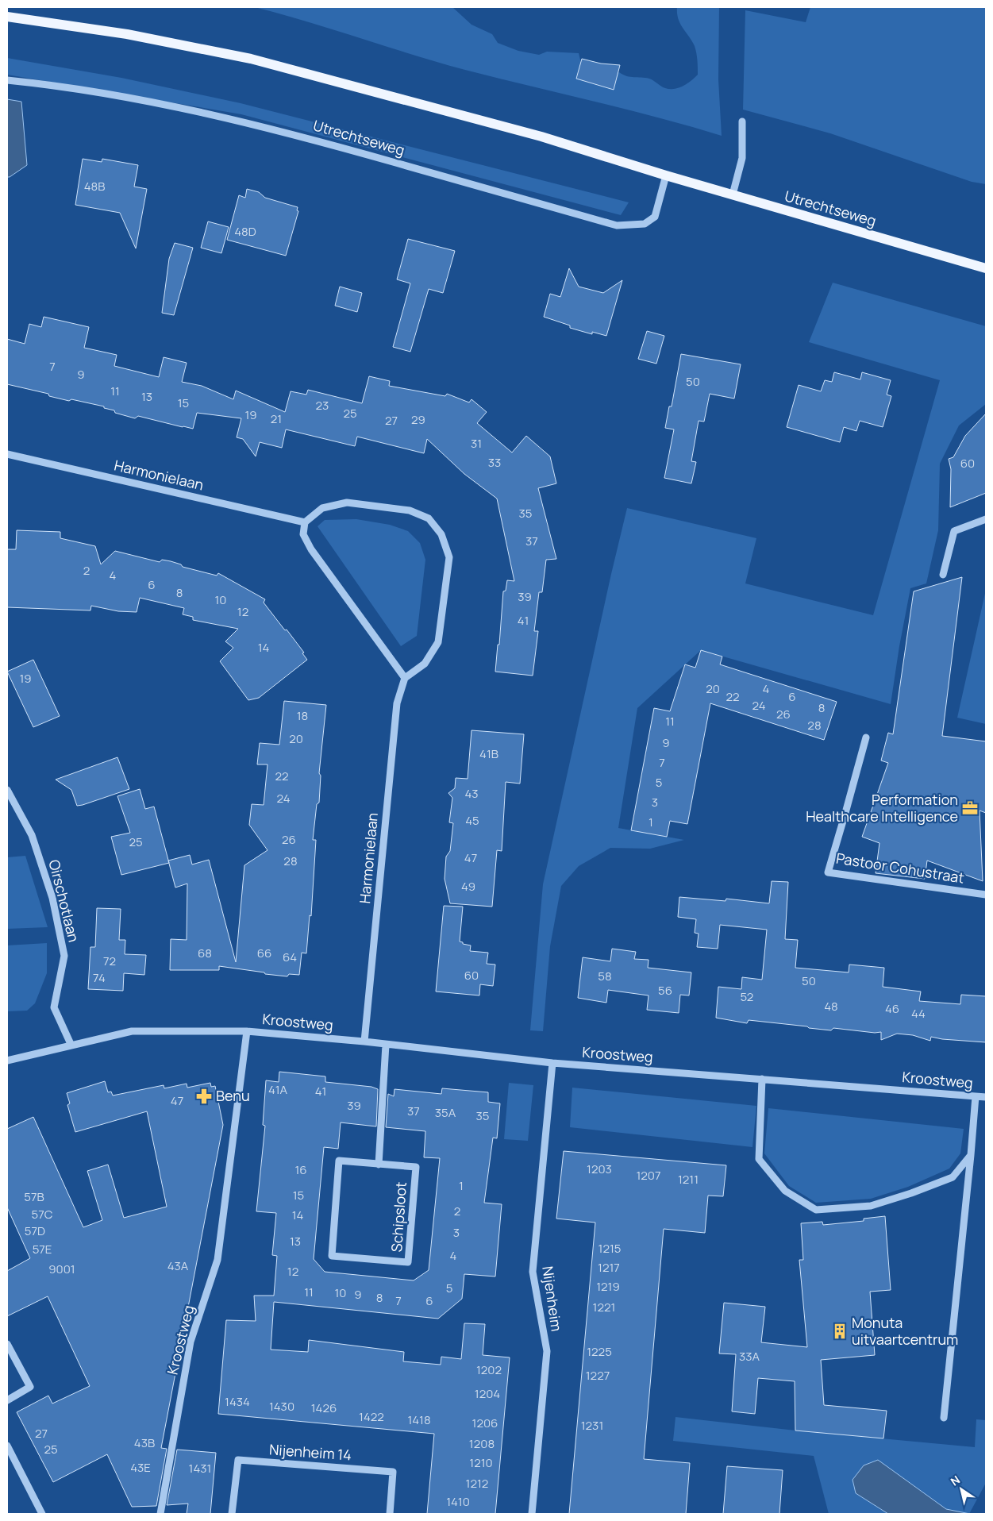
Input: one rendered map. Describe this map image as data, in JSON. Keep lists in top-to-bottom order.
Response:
{
  "streets": {
    "main road": ["Utrechtseweg"],
    "street": [
      "Harmonielaan",
      "Pastoor Cohustraat",
      "Oirschotlaan",
      "Kroostweg",
      "Schipsloot",
      "Nijenheim",
      "Nijenheim 14"
    ]
  },
  "crossings": [
    ["Harmonielaan", "Kroostweg"],
    ["Oirschotlaan", "Kroostweg"],
    ["Kroostweg", "Nijenheim"]
  ],
  "places": {
    "office": ["Performation Healthcare Intelligence"],
    "pharmacy": ["Benu"],
    "building": ["Monuta uitvaartcentrum"]
  },
  "house_numbers": [
    "48B",
    "48D",
    "7",
    "9",
    "50",
    "11",
    "13",
    "15",
    "23",
    "25",
    "19",
    "21",
    "29",
    "27",
    "31",
    "33",
    "60",
    "35",
    "37",
    "2",
    "4",
    "6",
    "8",
    "39",
    "10",
    "12",
    "41",
    "14",
    "19",
    "20",
    "4",
    "22",
    "6",
    "24",
    "8",
    "26",
    "18",
    "11",
    "28",
    "20",
    "9",
    "41B",
    "7",
    "22",
    "5",
    "43",
    "24",
    "3",
    "45",
    "1",
    "26",
    "25",
    "47",
    "28",
    "49",
    "68",
    "66",
    "64",
    "72",
    "60",
    "58",
    "74",
    "50",
    "56",
    "52",
    "48",
    "46",
    "44",
    "41A",
    "41",
    "47",
    "39",
    "37",
    "35A",
    "35",
    "1203",
    "16",
    "1207",
    "1211",
    "1",
    "15",
    "57B",
    "2",
    "57C",
    "14",
    "57D",
    "3",
    "13",
    "1215",
    "57E",
    "4",
    "43A",
    "1217",
    "9001",
    "12",
    "1219",
    "5",
    "11",
    "10",
    "9",
    "8",
    "7",
    "6",
    "1221",
    "1225",
    "33A",
    "1202",
    "1227",
    "1204",
    "1434",
    "1430",
    "1426",
    "1422",
    "1418",
    "1206",
    "1231",
    "27",
    "43B",
    "1208",
    "25",
    "1210",
    "43E",
    "1431",
    "1212",
    "1410"
  ],
  "north": "top left"
}
